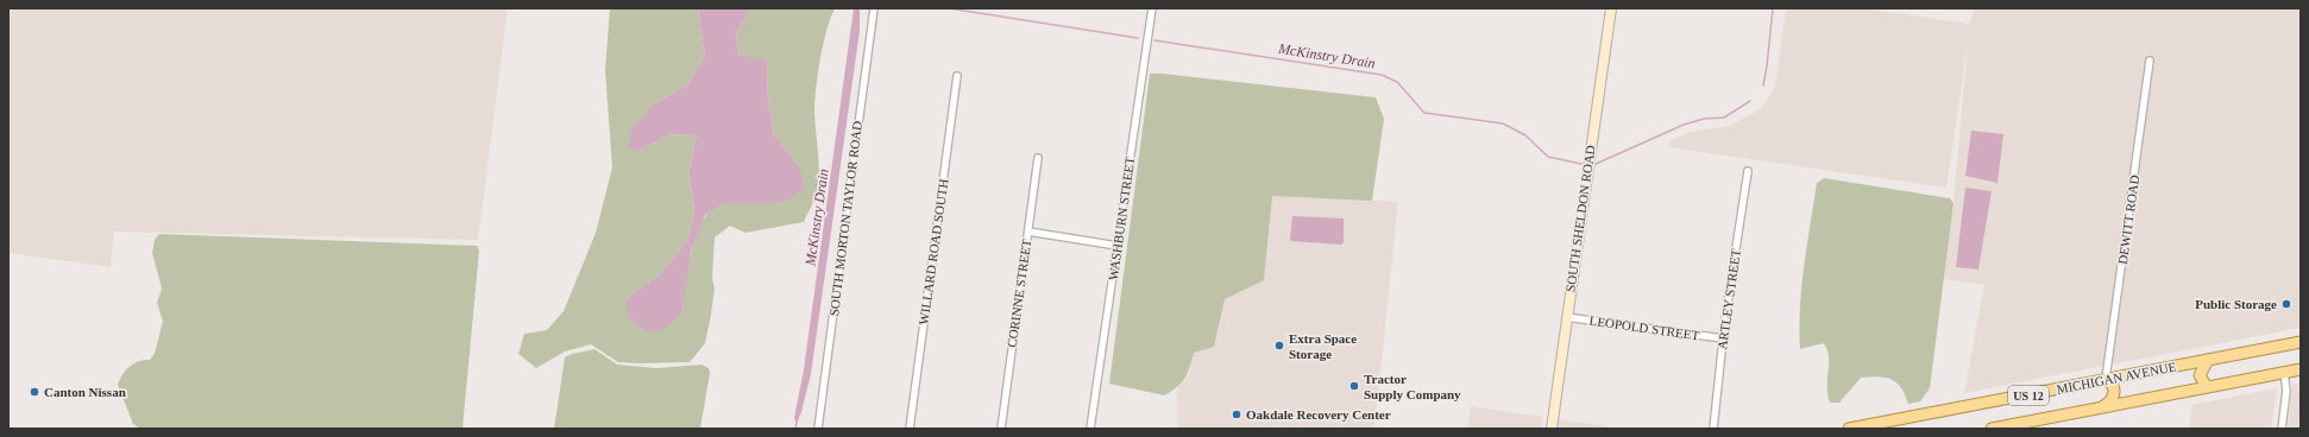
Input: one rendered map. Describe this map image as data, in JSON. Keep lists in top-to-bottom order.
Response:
{
  "streets": {
    "main road": ["MICHIGAN AVENUE", "US 12"],
    "street": [
      "SOUTH MORTON TAYLOR ROAD",
      "WASHBURN STREET",
      "SOUTH SHELDON ROAD",
      "DEWITT ROAD",
      "WILLARD ROAD SOUTH",
      "CORINNE STREET",
      "ARTLEY STREET",
      "LEOPOLD STREET"
    ]
  },
  "crossings": [
    ["SOUTH SHELDON ROAD", "LEOPOLD STREET"],
    ["DEWITT ROAD", "MICHIGAN AVENUE"],
    ["ARTLEY STREET", "LEOPOLD STREET"]
  ],
  "water": ["McKinstry Drain"],
  "places": [
    "Public Storage",
    "Extra Space Storage",
    "Tractor Supply Company",
    "Canton Nissan",
    "Oakdale Recovery Center"
  ]
}
